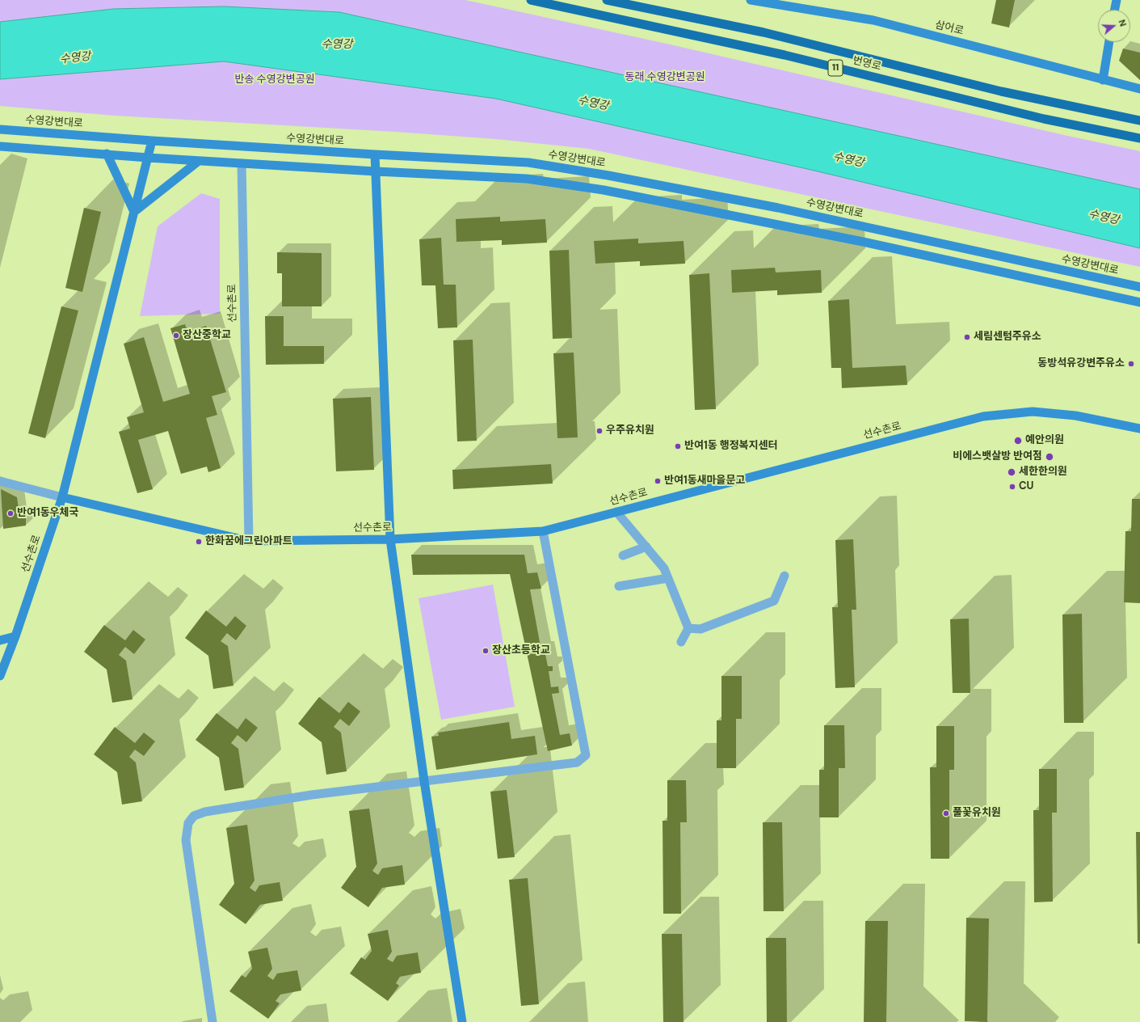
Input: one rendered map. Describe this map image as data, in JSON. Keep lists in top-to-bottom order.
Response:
{
  "streets": {
    "highway": ["번영로", "11"],
    "main road": ["삼어로", "수영강변대로", "선수촌로"]
  },
  "water": ["수영강"],
  "parks": ["동래 수영강변공원", "반송 수영강변공원"],
  "places": [
    "장산중학교",
    "세림센텀주유소",
    "동방석유강변주유소",
    "우주유치원",
    "예안의원",
    "반여1동 행정복지센터",
    "비에스뱃살방 반여점",
    "세한한의원",
    "반여1동새마을문고",
    "CU",
    "반여1동우체국",
    "한화꿈에그린아파트",
    "장산초등학교",
    "풀꽃유치원"
  ],
  "north": "right"
}
